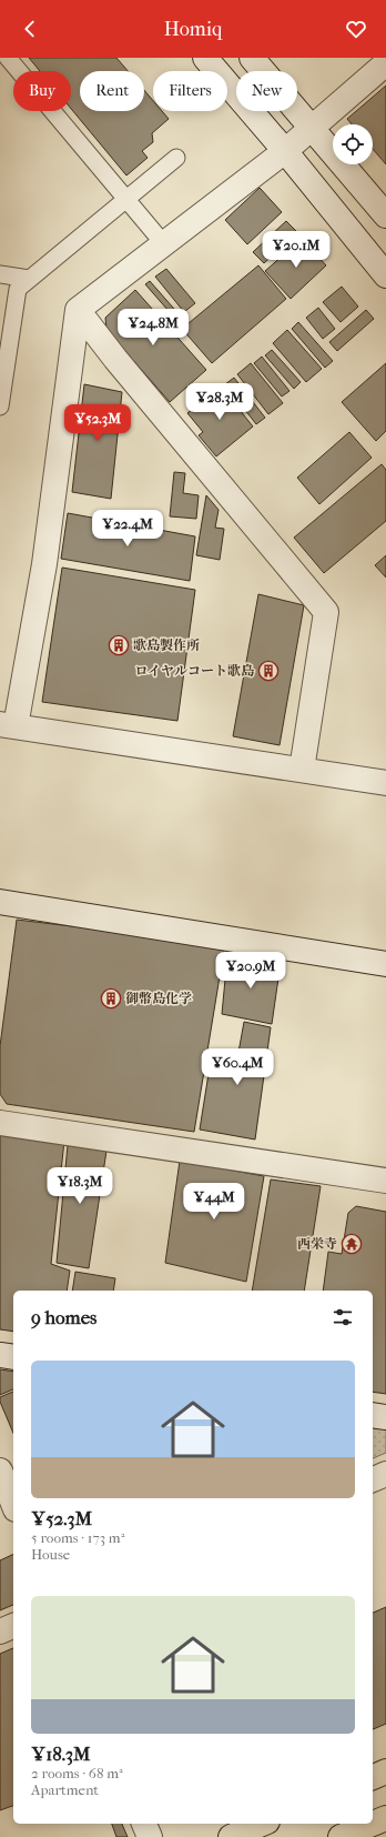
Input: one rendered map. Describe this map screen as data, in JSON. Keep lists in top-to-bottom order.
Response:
{
  "places": {
    "building": ["歌島製作所", "ロイヤルコート歌島", "御幣島化学"],
    "temple": ["西栄寺"]
  },
  "page": {
    "header": "Homiq",
    "chip": [
      "Buy",
      "Rent",
      "Filters",
      "New"
    ],
    "price": [
      "¥20.1M",
      "¥24.8M",
      "¥28.3M",
      "¥52.3M",
      "¥22.4M",
      "¥20.9M",
      "¥60.4M",
      "¥18.3M",
      "¥44M"
    ],
    "heading": "9 homes",
    "list": [
      {
        "name": "¥52.3M",
        "note": "5 rooms · 173 m² · House"
      },
      {
        "name": "¥18.3M",
        "note": "2 rooms · 68 m² · Apartment"
      }
    ]
  }
}
